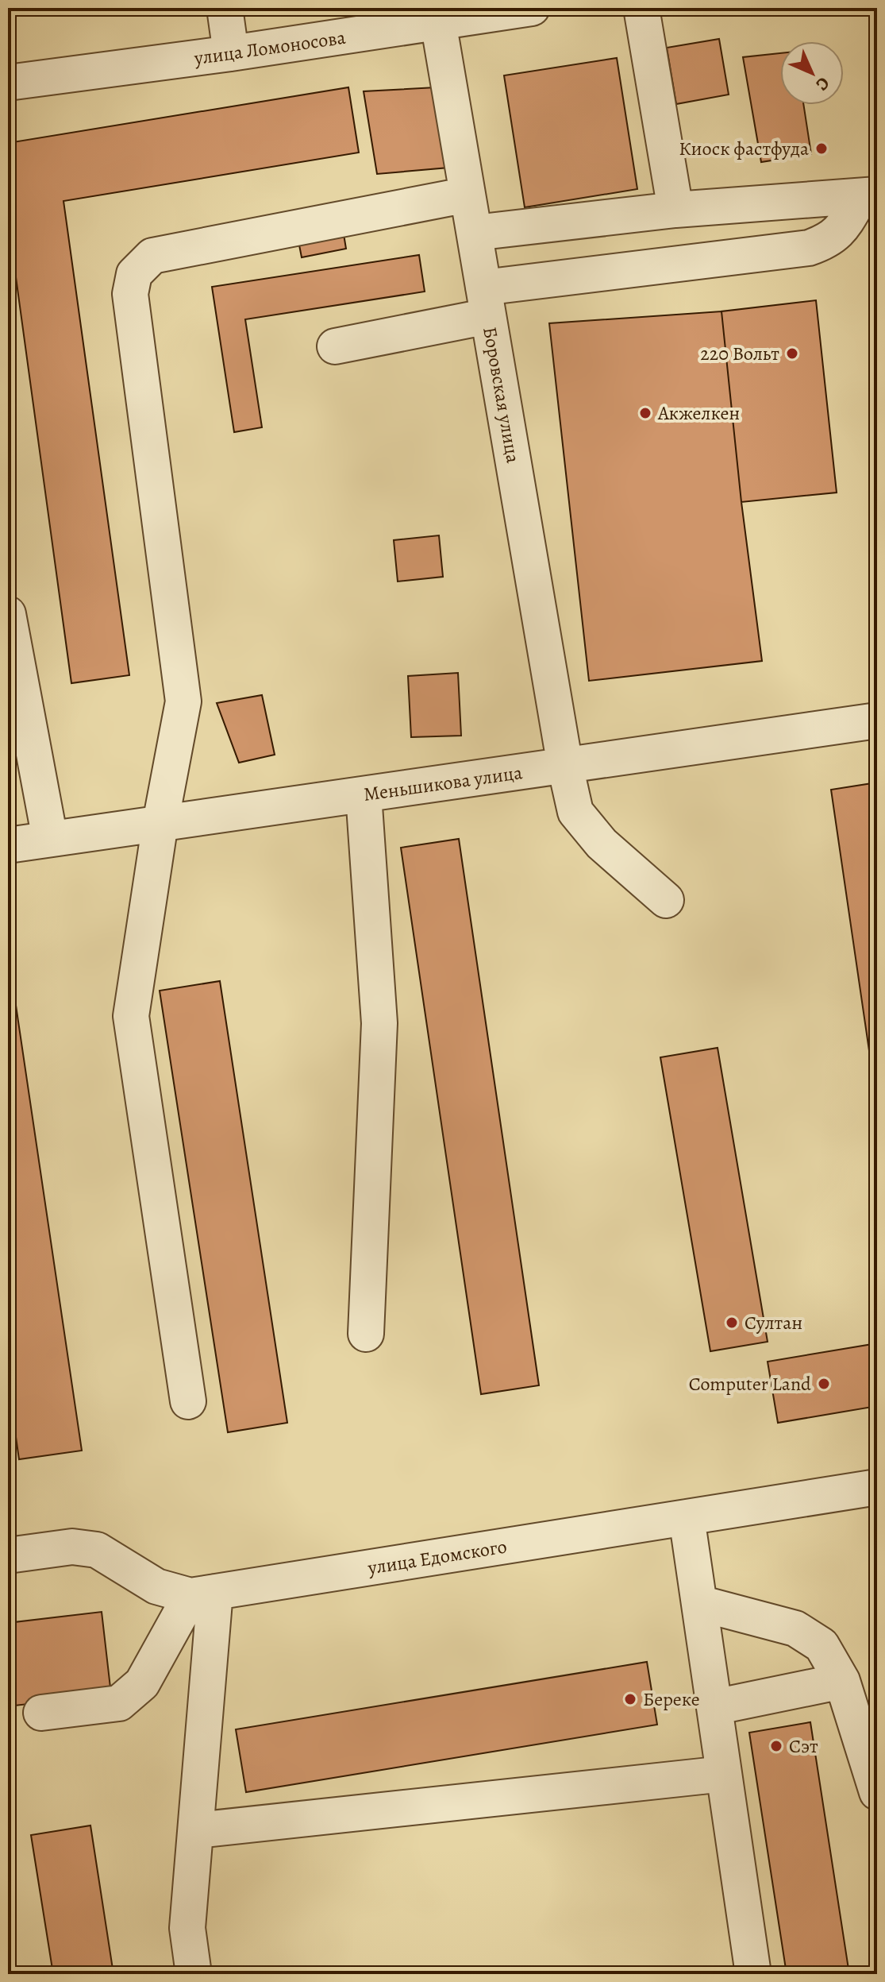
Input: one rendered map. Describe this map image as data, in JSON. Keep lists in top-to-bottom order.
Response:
{
  "streets": {
    "street": [
      "улица Ломоносова",
      "Боровская улица",
      "Меньшикова улица",
      "улица Едомского"
    ]
  },
  "crossings": [
    ["улица Ломоносова", "Боровская улица"],
    ["Боровская улица", "Меньшикова улица"]
  ],
  "places": [
    "Киоск фастфуда",
    "220 Вольт",
    "Акжелкен",
    "Султан",
    "Computer Land",
    "Береке",
    "Сэт"
  ],
  "north": "bottom right"
}
